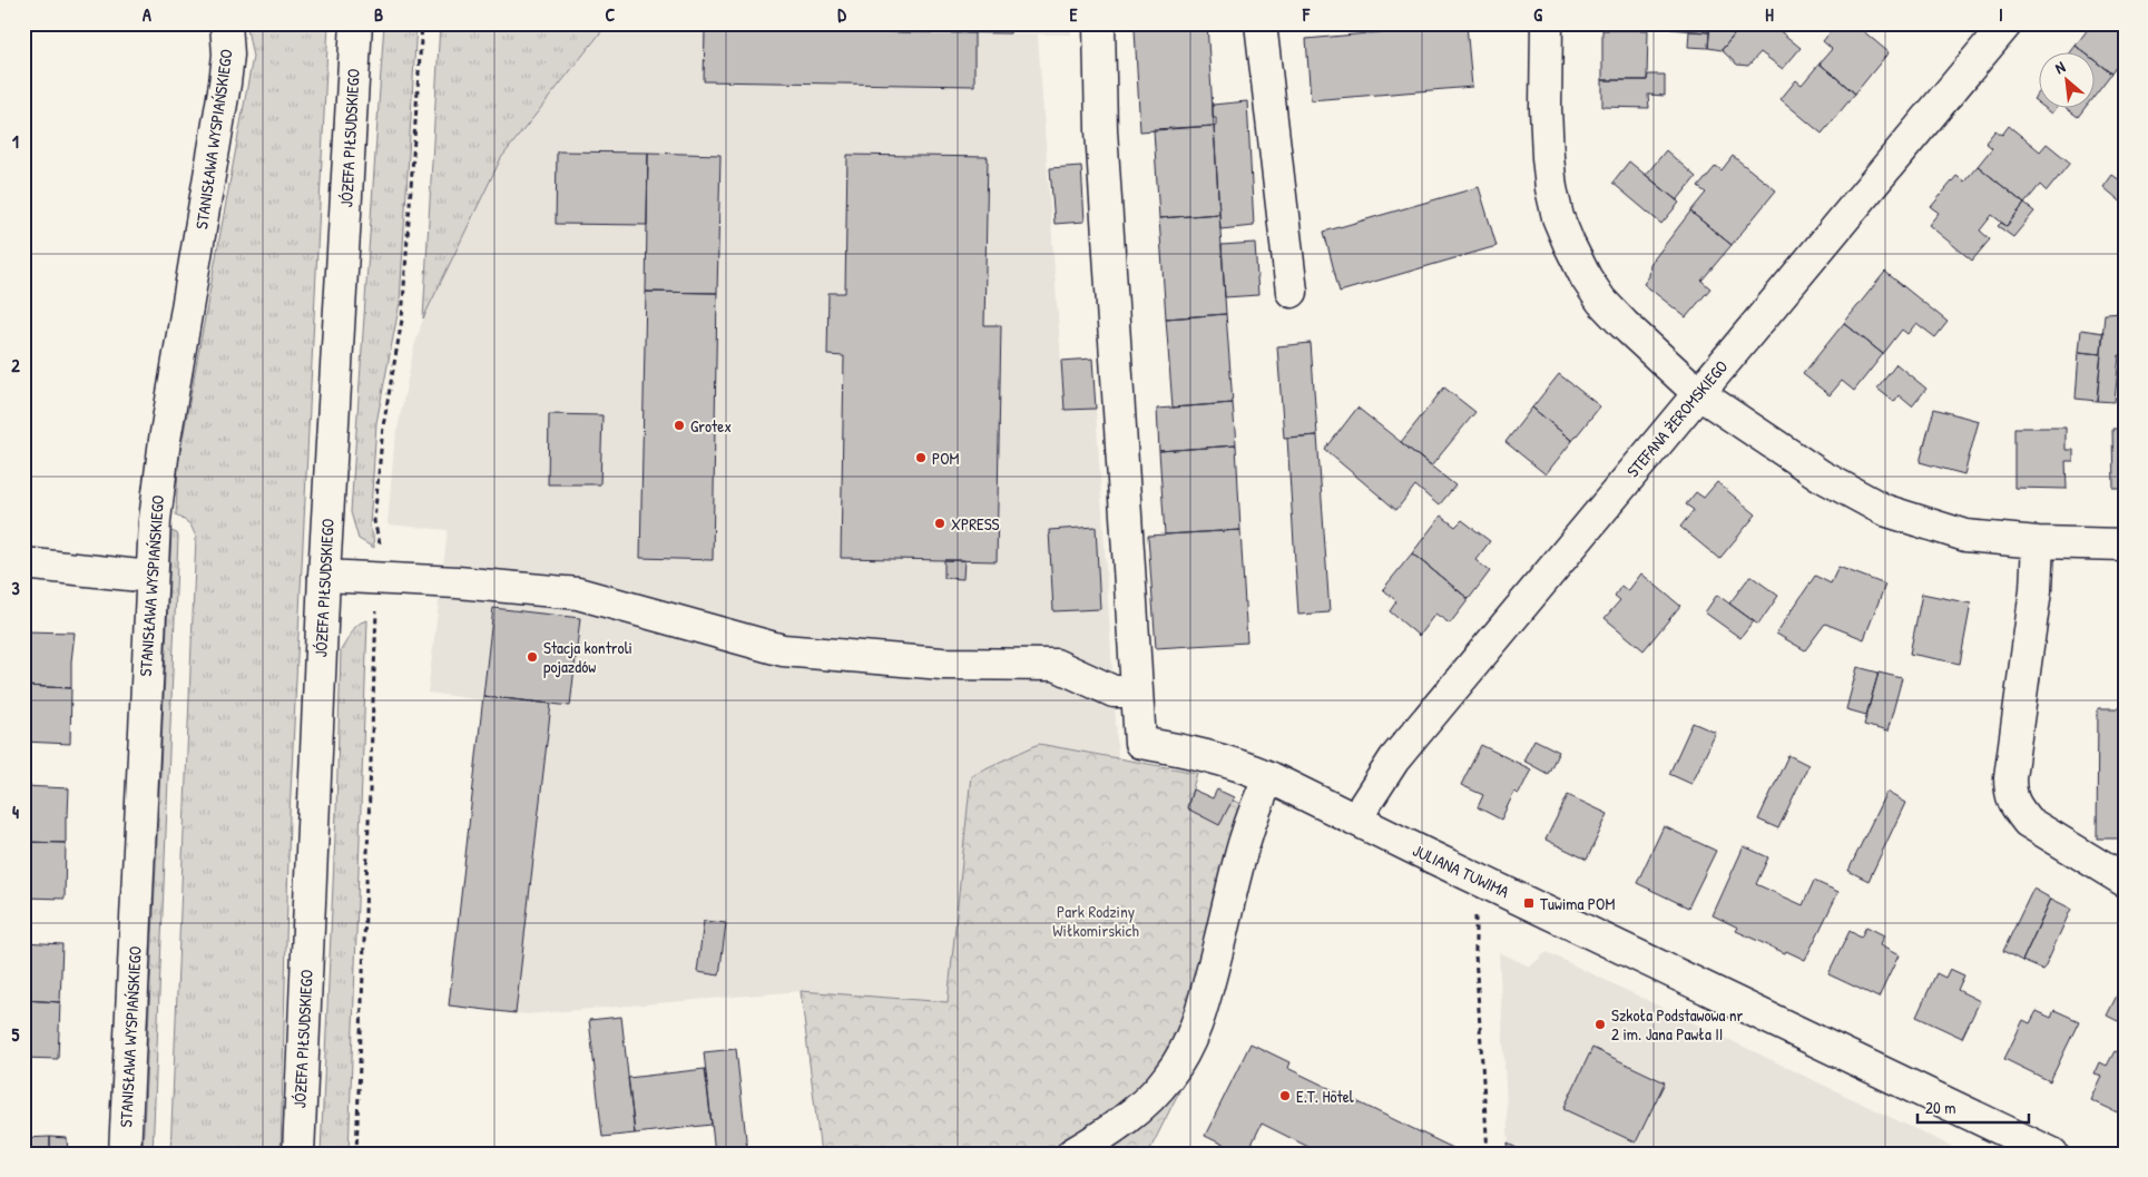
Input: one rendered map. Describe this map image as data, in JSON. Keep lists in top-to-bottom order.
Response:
{
  "streets": {
    "street": [
      "JÓZEFA PIŁSUDSKIEGO",
      "STANISŁAWA WYSPIAŃSKIEGO",
      "STEFANA ŻEROMSKIEGO",
      "JULIANA TUWIMA"
    ]
  },
  "crossings": [
    ["STEFANA ŻEROMSKIEGO", "JULIANA TUWIMA"]
  ],
  "parks": ["Park Rodziny Wiłkomirskich"],
  "places": {
    "other": [
      "Grotex",
      "POM",
      "XPRESS",
      "Stacja kontroli pojazdów",
      "Szkoła Podstawowa nr 2 im. Jana Pawła II",
      "E.T. Hotel"
    ],
    "transit": ["Tuwima POM"]
  },
  "scale_bar": "20 m",
  "north": "top left",
  "grid": {
    "columns": [
      "A",
      "B",
      "C",
      "D",
      "E",
      "F",
      "G",
      "H",
      "I"
    ],
    "rows": [
      "1",
      "2",
      "3",
      "4",
      "5"
    ]
  }
}
